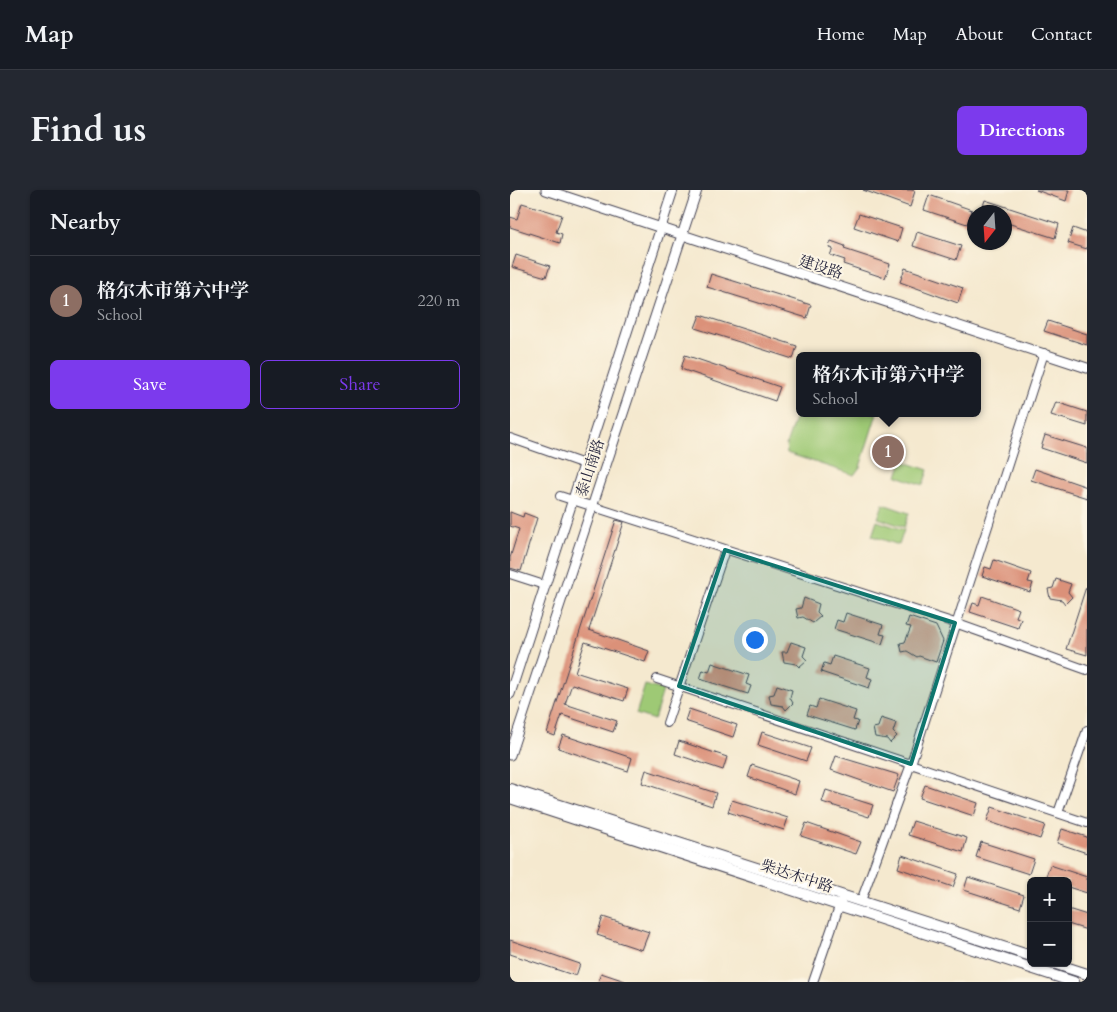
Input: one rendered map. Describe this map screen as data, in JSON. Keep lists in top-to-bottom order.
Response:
{
  "streets": {
    "main road": ["柴达木中路"],
    "street": ["建设路", "泰山南路"]
  },
  "crossings": [
    ["建设路", "泰山南路"]
  ],
  "north": "bottom",
  "page": {
    "header": "Map",
    "nav": [
      "Home",
      "Map",
      "About",
      "Contact"
    ],
    "title": "Find us",
    "buttons": [
      "Directions",
      ["Save", "Share"]
    ],
    "heading": "Nearby",
    "list": [
      {
        "mark": "1",
        "name": "格尔木市第六中学",
        "note": "School",
        "value": "220 m"
      }
    ],
    "popup": ["格尔木市第六中学", "School"],
    "pins": "1",
    "map_buttons": ["+", "−"]
  }
}
